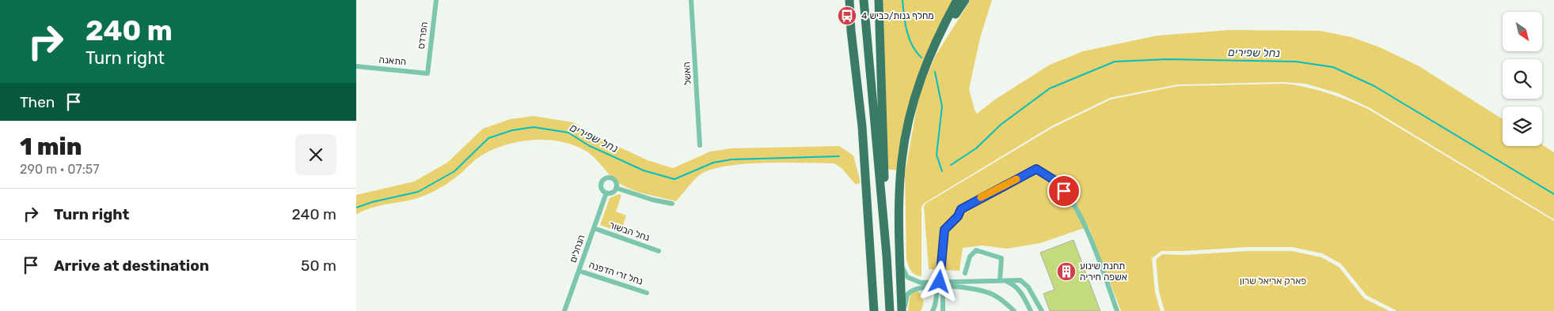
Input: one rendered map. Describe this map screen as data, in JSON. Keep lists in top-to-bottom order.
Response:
{
  "streets": {
    "street": [
      "הפרדס",
      "התאנה",
      "האשל",
      "נחל הבשור",
      "הנחלים",
      "נחל זרי הדפנה"
    ]
  },
  "crossings": [
    ["הפרדס", "התאנה"],
    ["נחל הבשור", "הנחלים"],
    ["הנחלים", "נחל זרי הדפנה"]
  ],
  "water": ["נחל שפירים"],
  "parks": ["פארק אריאל שרון"],
  "places": {
    "bus stop": ["מחלף גנות/כביש 4"],
    "building": ["תחנת שינוע אשפה חיריה"]
  },
  "north": "bottom right",
  "page": {
    "turn": ["240 m", "Turn right"],
    "then": "Then",
    "heading": ["1 min", "290 m · 07:57"],
    "list": [
      {
        "name": "Turn right",
        "value": "240 m"
      },
      {
        "name": "Arrive at destination",
        "value": "50 m"
      }
    ]
  }
}
